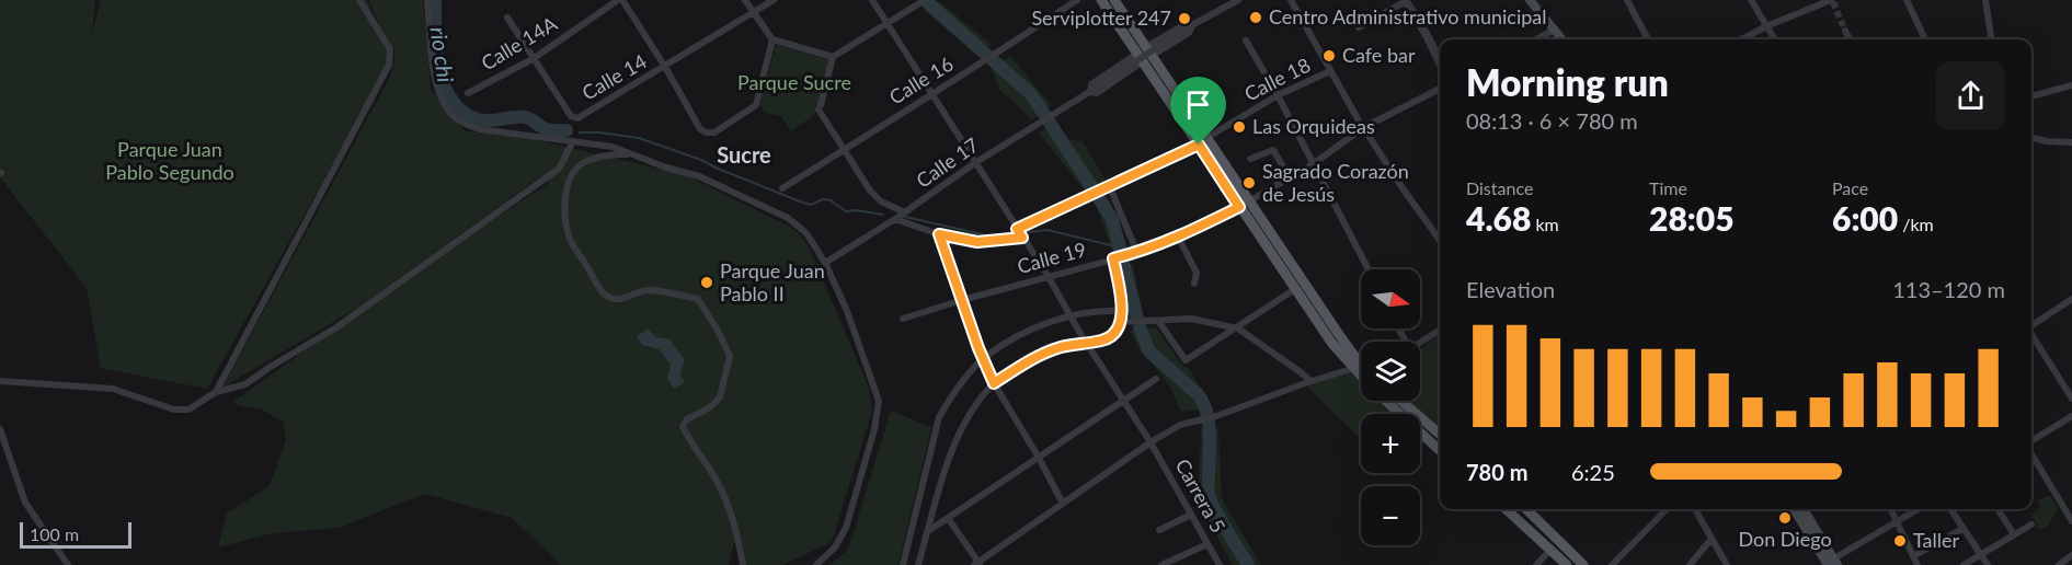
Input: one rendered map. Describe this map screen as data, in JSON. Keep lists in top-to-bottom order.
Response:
{
  "streets": {
    "street": [
      "Calle 14A",
      "Calle 14",
      "Calle 18",
      "Calle 16",
      "Calle 17",
      "Calle 19",
      "Carrera 5"
    ]
  },
  "crossings": [
    ["Calle 14A", "Calle 14"],
    ["Calle 18", "Carrera 5"],
    ["Calle 16", "Carrera 5"],
    ["Calle 17", "Carrera 5"],
    ["Calle 19", "Carrera 5"]
  ],
  "districts": ["Sucre"],
  "water": ["rio chi"],
  "parks": ["Parque Sucre", "Parque Juan Pablo Segundo"],
  "places": [
    "Centro Administrativo municipal",
    "Serviplotter 247",
    "Cafe bar",
    "Las Orquideas",
    "Sagrado Corazón de Jesús",
    "Parque Juan Pablo II",
    "Don Diego",
    "Taller"
  ],
  "scale_bar": "100 m",
  "north": "right",
  "page": {
    "heading": ["Morning run", "08:13 · 6 × 780 m"],
    "stats": [
      ["Distance", "4.68 km"],
      ["Time", "28:05"],
      ["Pace", "6:00 /km"]
    ],
    "chart": ["Elevation", "113–120 m"],
    "map_buttons": ["+", "−"],
    "list": [
      {
        "name": "780 m",
        "note": "6:25"
      }
    ],
    "scale": "100 m"
  }
}
